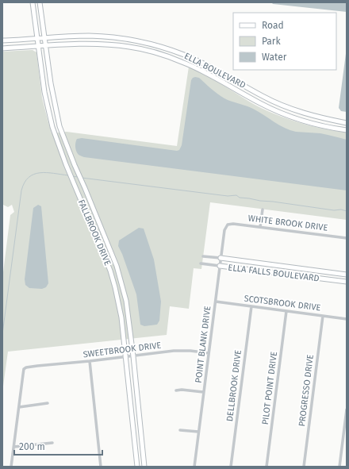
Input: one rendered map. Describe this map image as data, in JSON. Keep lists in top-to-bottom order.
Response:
{
  "streets": {
    "main road": ["ELLA BOULEVARD", "FALLBROOK DRIVE", "ELLA FALLS BOULEVARD"],
    "street": [
      "WHITE BROOK DRIVE",
      "SCOTSBROOK DRIVE",
      "POINT BLANK DRIVE",
      "SWEETBROOK DRIVE",
      "DELLBROOK DRIVE",
      "PILOT POINT DRIVE",
      "PROGRESSO DRIVE"
    ]
  },
  "crossings": [
    ["ELLA BOULEVARD", "FALLBROOK DRIVE"],
    ["WHITE BROOK DRIVE", "POINT BLANK DRIVE"],
    ["FALLBROOK DRIVE", "SWEETBROOK DRIVE"],
    ["ELLA FALLS BOULEVARD", "POINT BLANK DRIVE"],
    ["SCOTSBROOK DRIVE", "POINT BLANK DRIVE"],
    ["SCOTSBROOK DRIVE", "DELLBROOK DRIVE"],
    ["SCOTSBROOK DRIVE", "PILOT POINT DRIVE"],
    ["SCOTSBROOK DRIVE", "PROGRESSO DRIVE"],
    ["POINT BLANK DRIVE", "SWEETBROOK DRIVE"]
  ],
  "legend": ["Road", "Park", "Water"],
  "scale_bar": "200 m"
}
